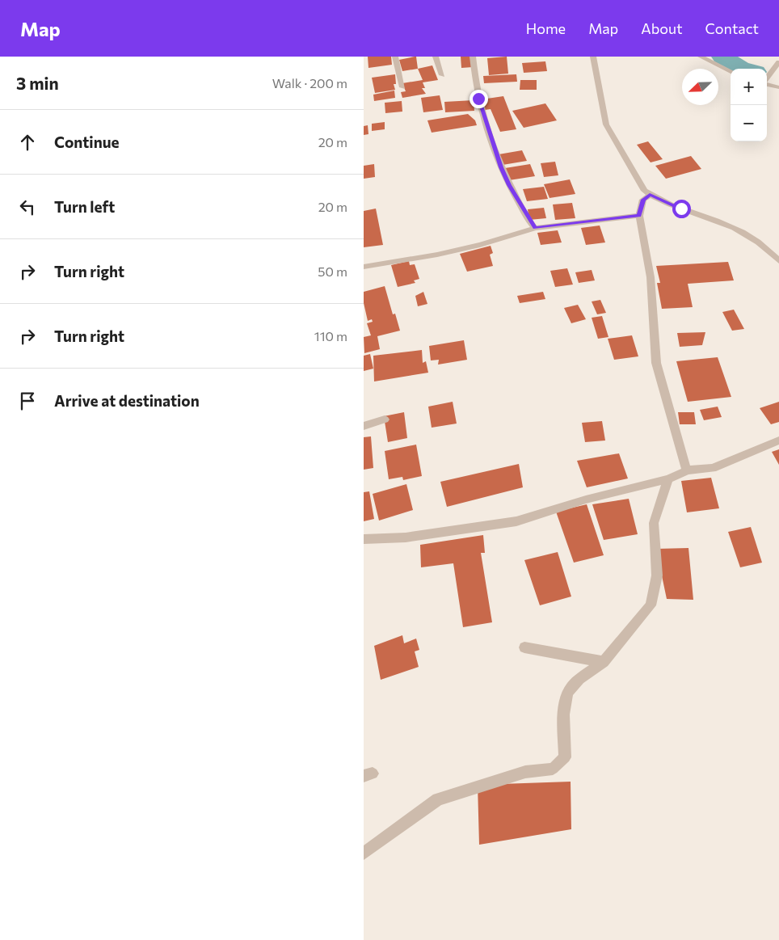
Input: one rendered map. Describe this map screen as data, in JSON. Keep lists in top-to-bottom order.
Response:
{
  "north": "bottom left",
  "page": {
    "header": "Map",
    "nav": [
      "Home",
      "Map",
      "About",
      "Contact"
    ],
    "heading": ["3 min", "Walk · 200 m"],
    "map_buttons": ["+", "−"],
    "list": [
      ["Continue", "20 m"],
      ["Turn left", "20 m"],
      ["Turn right", "50 m"],
      ["Turn right", "110 m"],
      "Arrive at destination"
    ]
  }
}
